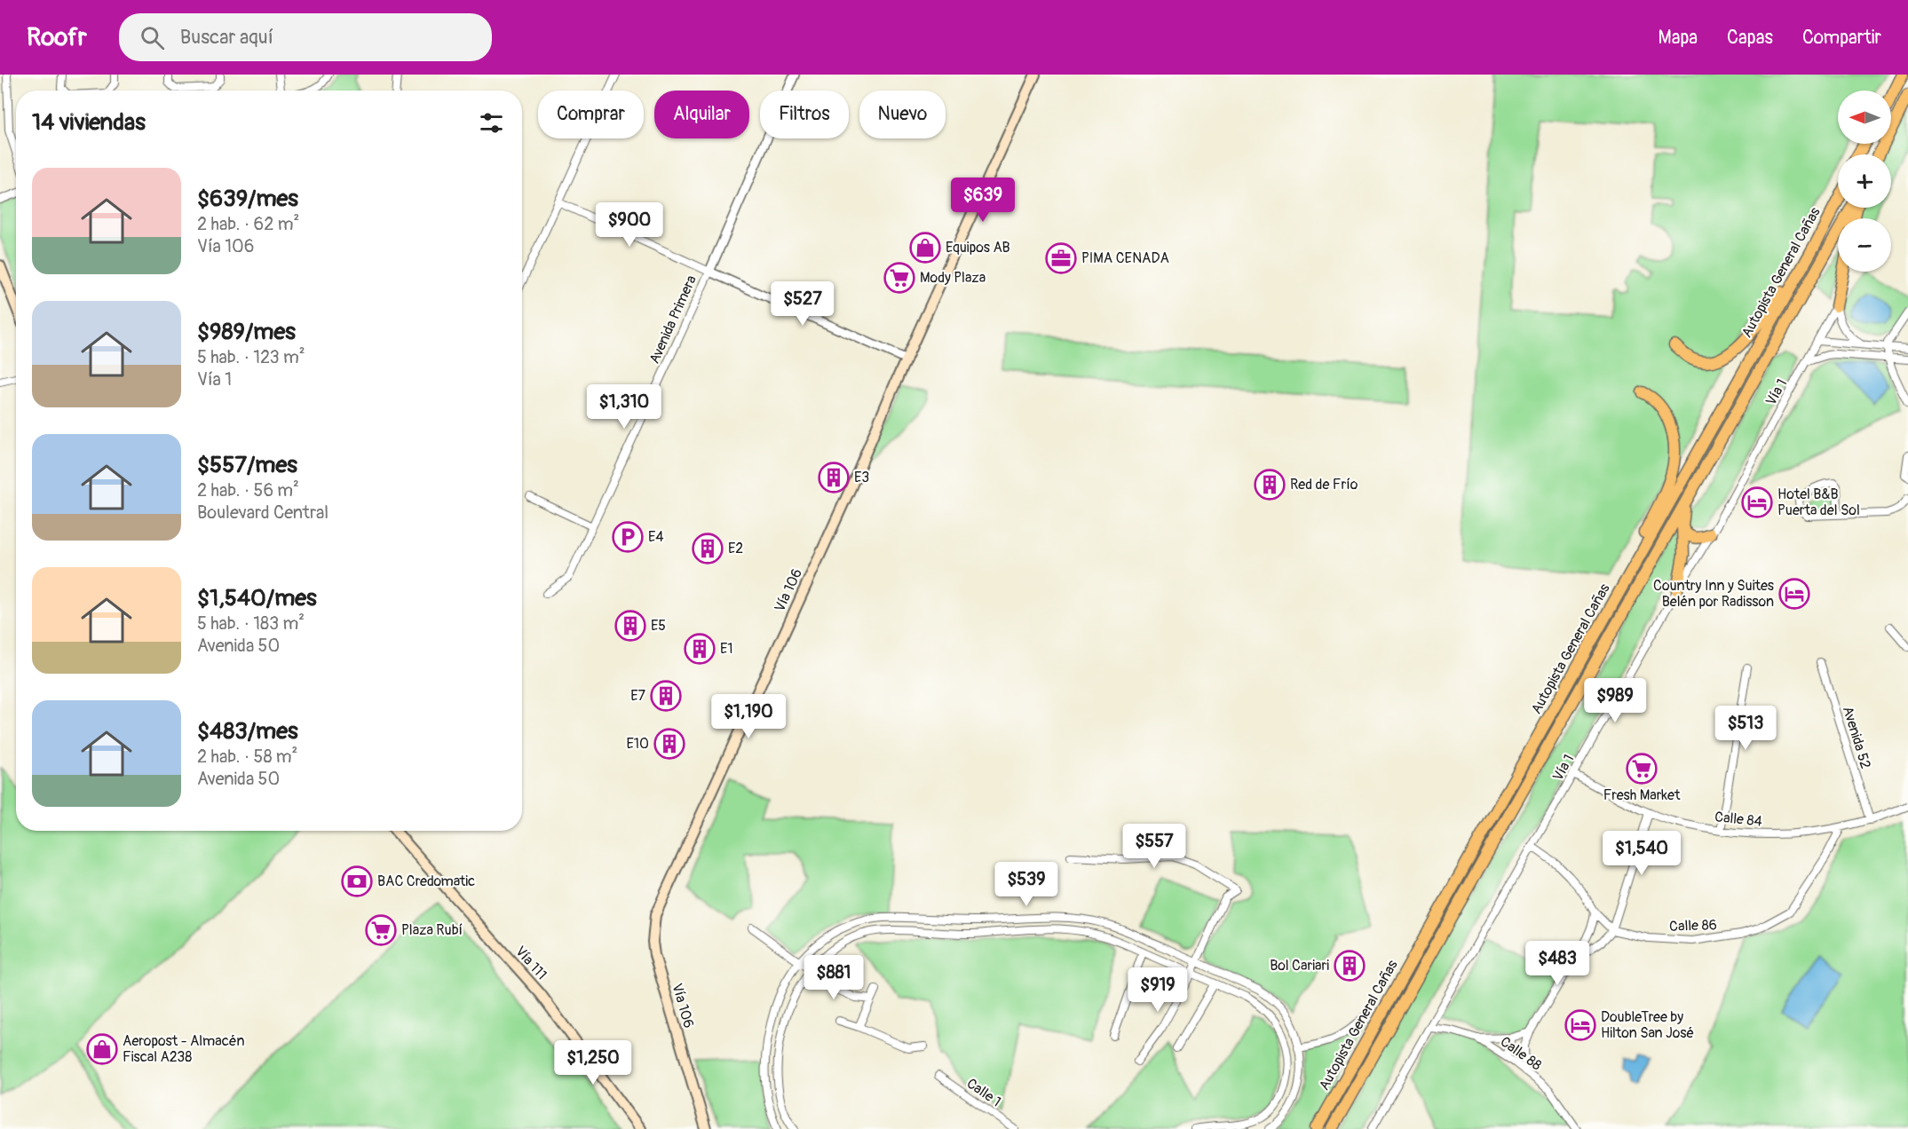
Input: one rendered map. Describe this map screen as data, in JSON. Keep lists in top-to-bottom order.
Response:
{
  "streets": {
    "highway": ["Autopista General Cañas"],
    "main road": ["Vía 106", "Vía 111"],
    "street": [
      "Avenida Primera",
      "Vía 1",
      "Avenida 52",
      "Calle 84",
      "Calle 86",
      "Calle 88",
      "Calle 1"
    ]
  },
  "crossings": [
    ["Vía 1", "Calle 84"],
    ["Vía 1", "Calle 88"],
    ["Avenida 52", "Calle 84"],
    ["Calle 84", "Calle 86"]
  ],
  "places": {
    "shop": ["Equipos AB", "Aeropost - Almacén Fiscal A238"],
    "office": ["PIMA CENADA"],
    "supermarket": ["Mody Plaza", "Fresh Market", "Plaza Rubí"],
    "building": [
      "E3",
      "Red de Frío",
      "E2",
      "E5",
      "E1",
      "E7",
      "E10",
      "Bol Cariari"
    ],
    "hotel": ["Hotel B&B Puerta del Sol", "Country Inn y Suites Belén por Radisson", "DoubleTree by Hilton San José"],
    "parking": ["E4"],
    "bank": ["BAC Credomatic"]
  },
  "north": "left",
  "page": {
    "header": "Roofr",
    "search": "Buscar aquí",
    "nav": ["Mapa", "Capas", "Compartir"],
    "map_buttons": ["+", "−"],
    "chip": [
      "Comprar",
      "Alquilar",
      "Filtros",
      "Nuevo"
    ],
    "heading": "14 viviendas",
    "list": [
      {
        "name": "$639/mes",
        "note": "2 hab. · 62 m² · Vía 106"
      },
      {
        "name": "$989/mes",
        "note": "5 hab. · 123 m² · Vía 1"
      },
      {
        "name": "$557/mes",
        "note": "2 hab. · 56 m² · Boulevard Central"
      },
      {
        "name": "$1,540/mes",
        "note": "5 hab. · 183 m² · Avenida 50"
      },
      {
        "name": "$483/mes",
        "note": "2 hab. · 58 m² · Avenida 50"
      }
    ],
    "price": [
      "$639",
      "$900",
      "$527",
      "$1,310",
      "$989",
      "$1,190",
      "$513",
      "$557",
      "$1,540",
      "$539",
      "$483",
      "$881",
      "$919",
      "$1,250"
    ]
  }
}
